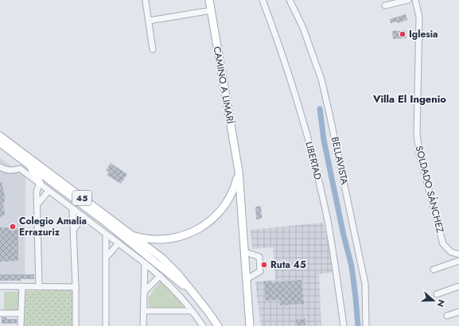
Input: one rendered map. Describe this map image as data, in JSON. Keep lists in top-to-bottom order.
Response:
{
  "streets": {
    "main road": ["CAMINO A LIMARÍ", "45"],
    "street": ["LIBERTAD", "BELLAVISTA", "SOLDADO SÁNCHEZ"]
  },
  "crossings": [
    ["CAMINO A LIMARÍ", "45"]
  ],
  "districts": ["Villa El Ingenio"],
  "places": ["Iglesia", "Colegio Amalia Errazuriz", "Ruta 45"],
  "north": "right"
}
